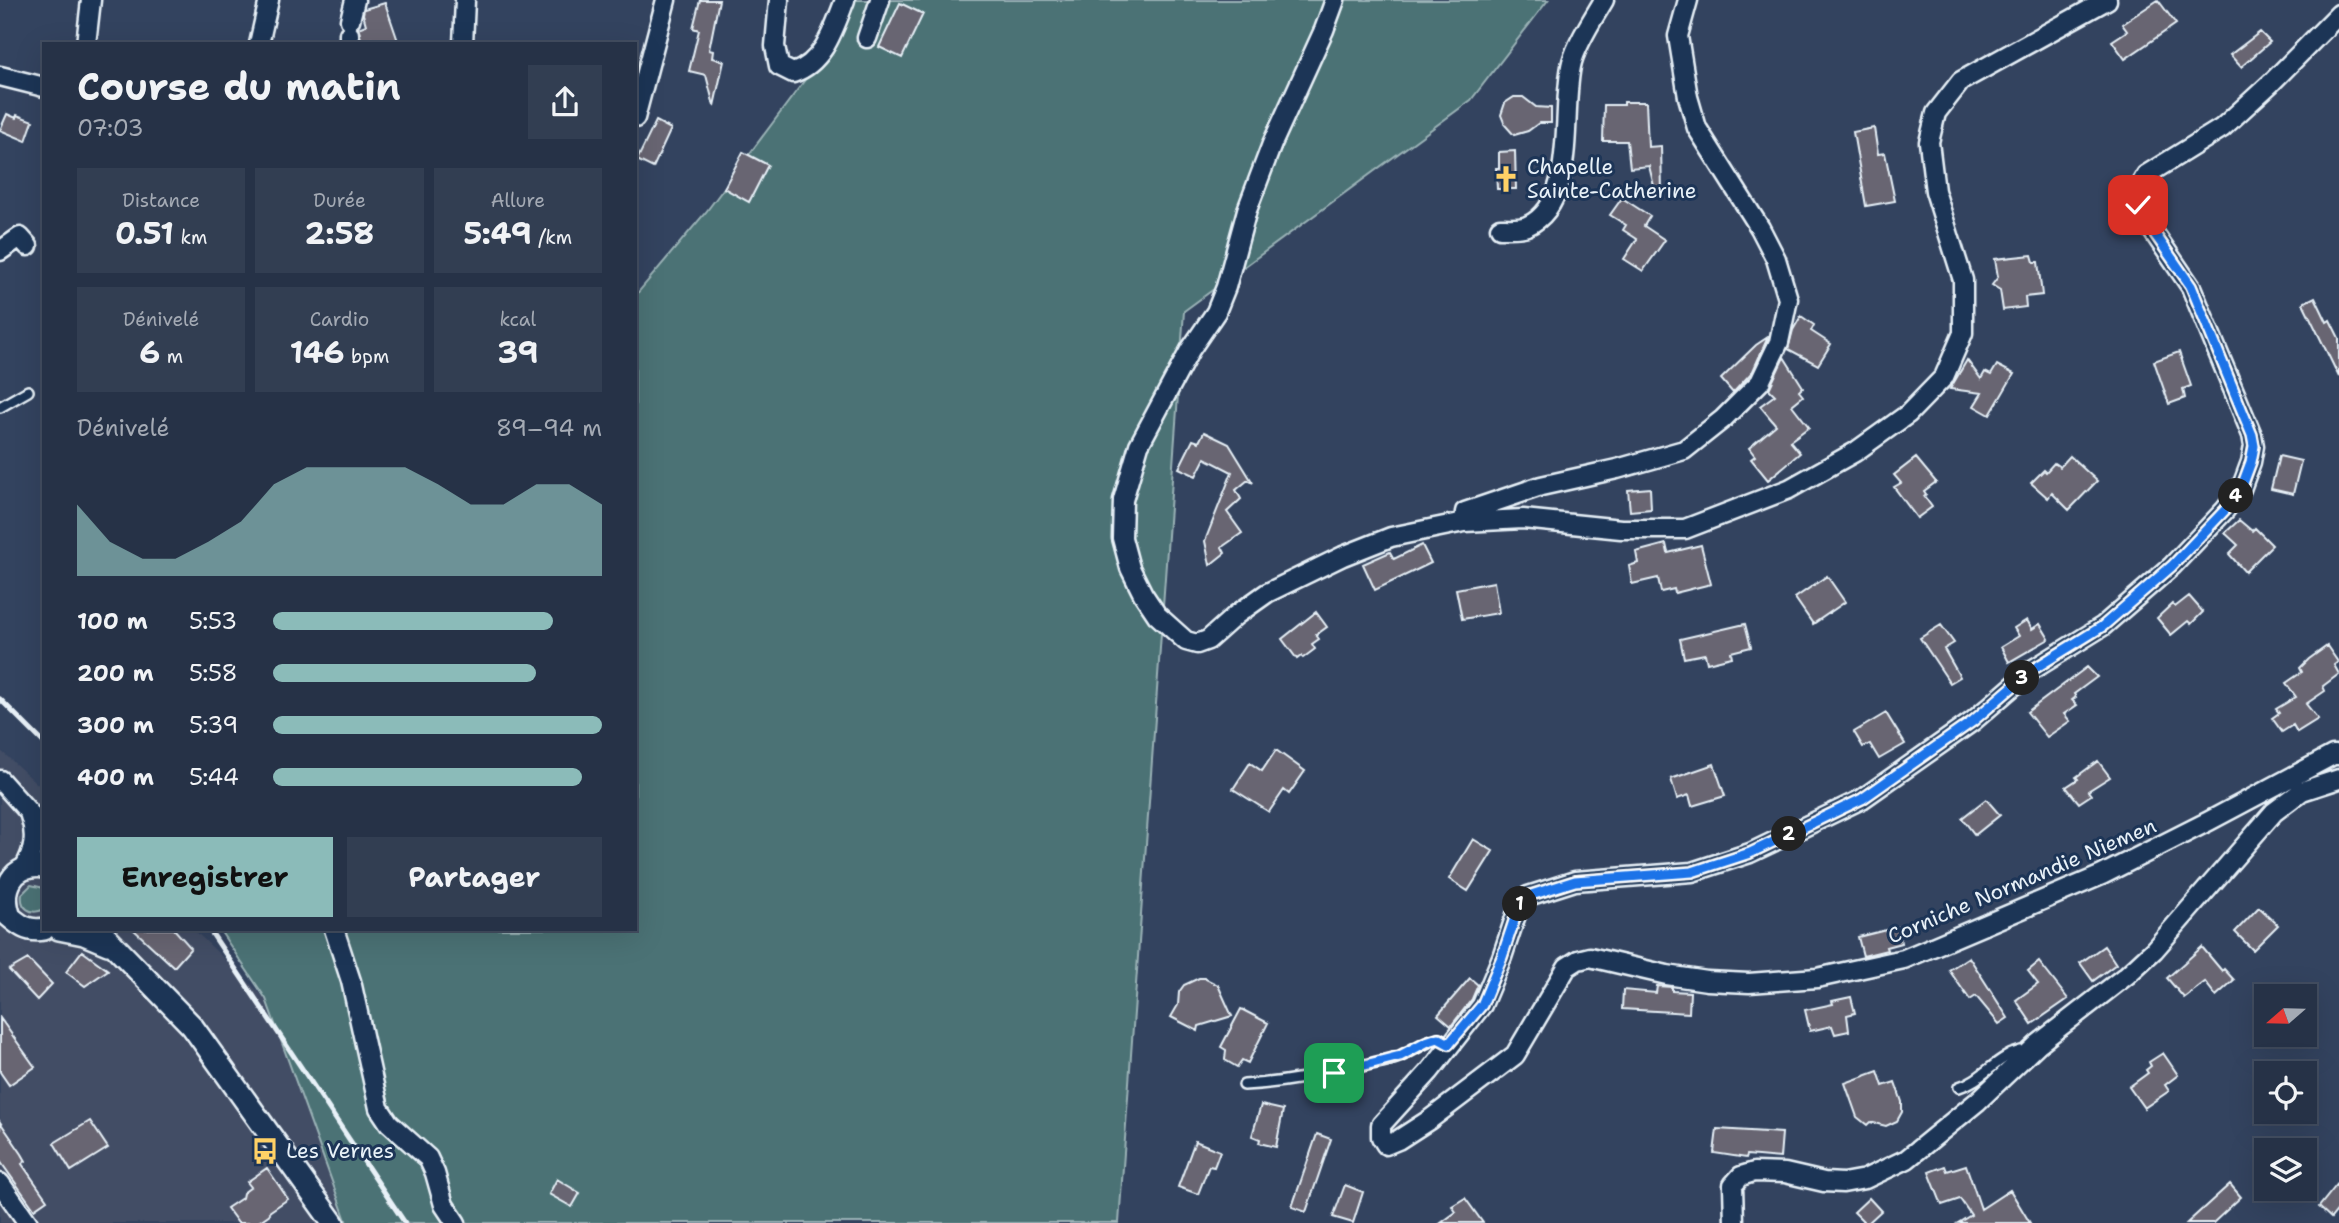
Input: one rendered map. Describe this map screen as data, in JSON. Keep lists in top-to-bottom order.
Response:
{
  "streets": {
    "street": ["Corniche Normandie Niemen"]
  },
  "places": {
    "church": ["Chapelle Sainte-Catherine"],
    "bus stop": ["Les Vernes"]
  },
  "north": "left",
  "page": {
    "heading": ["Course du matin", "07:03"],
    "stats": [
      ["Distance", "0.51 km"],
      ["Durée", "2:58"],
      ["Allure", "5:49 /km"],
      ["Dénivelé", "6 m"],
      ["Cardio", "146 bpm"],
      ["kcal", "39"]
    ],
    "chart": ["Dénivelé", "89–94 m"],
    "pins": [
      "4",
      "3",
      "2",
      "1"
    ],
    "list": [
      {
        "name": "100 m",
        "note": "5:53"
      },
      {
        "name": "200 m",
        "note": "5:58"
      },
      {
        "name": "300 m",
        "note": "5:39"
      },
      {
        "name": "400 m",
        "note": "5:44"
      }
    ],
    "buttons": ["Enregistrer", "Partager"]
  }
}
